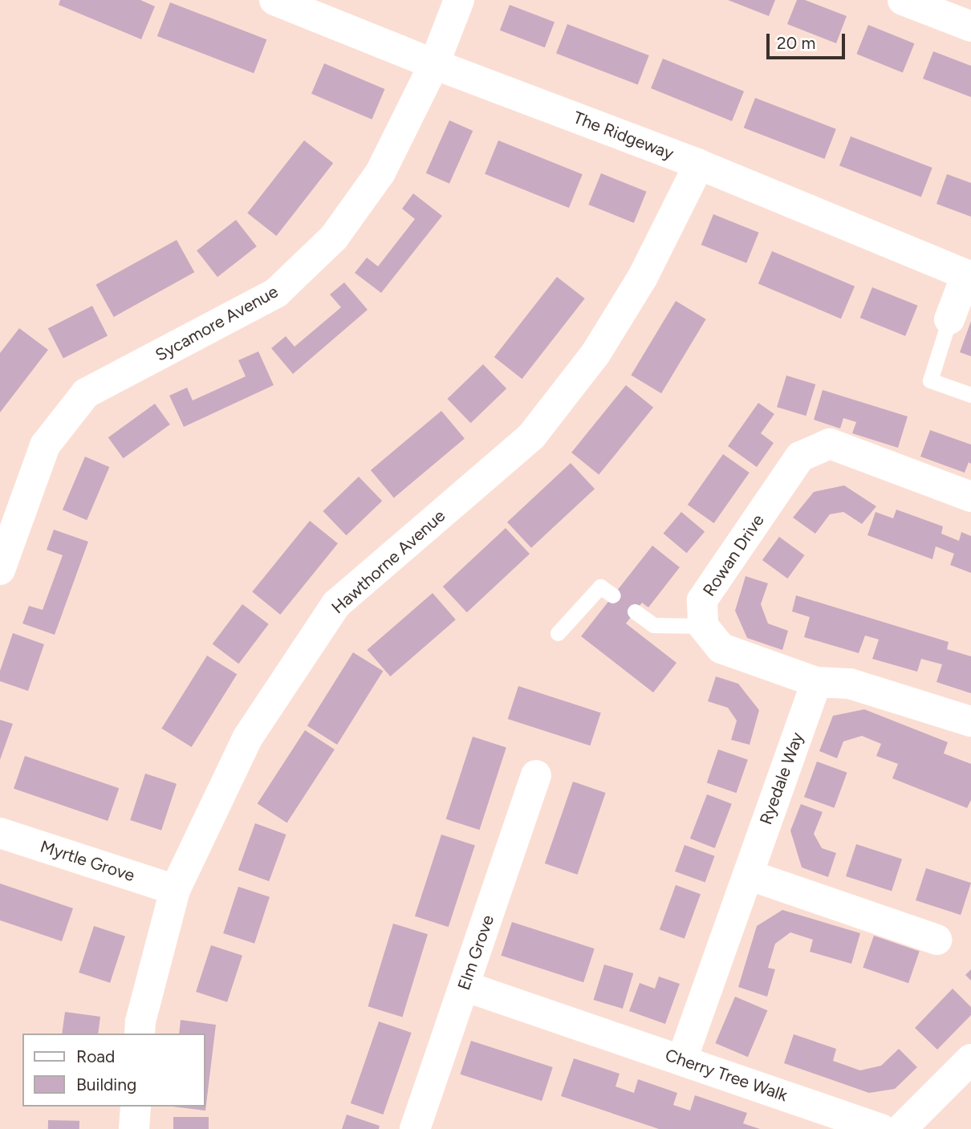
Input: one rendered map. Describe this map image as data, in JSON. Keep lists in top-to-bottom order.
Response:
{
  "streets": {
    "street": [
      "The Ridgeway",
      "Sycamore Avenue",
      "Rowan Drive",
      "Hawthorne Avenue",
      "Ryedale Way",
      "Myrtle Grove",
      "Elm Grove",
      "Cherry Tree Walk"
    ]
  },
  "crossings": [
    ["The Ridgeway", "Sycamore Avenue"],
    ["The Ridgeway", "Hawthorne Avenue"],
    ["Hawthorne Avenue", "Myrtle Grove"],
    ["Ryedale Way", "Cherry Tree Walk"],
    ["Elm Grove", "Cherry Tree Walk"]
  ],
  "legend": ["Road", "Building"],
  "scale_bar": "20 m"
}
